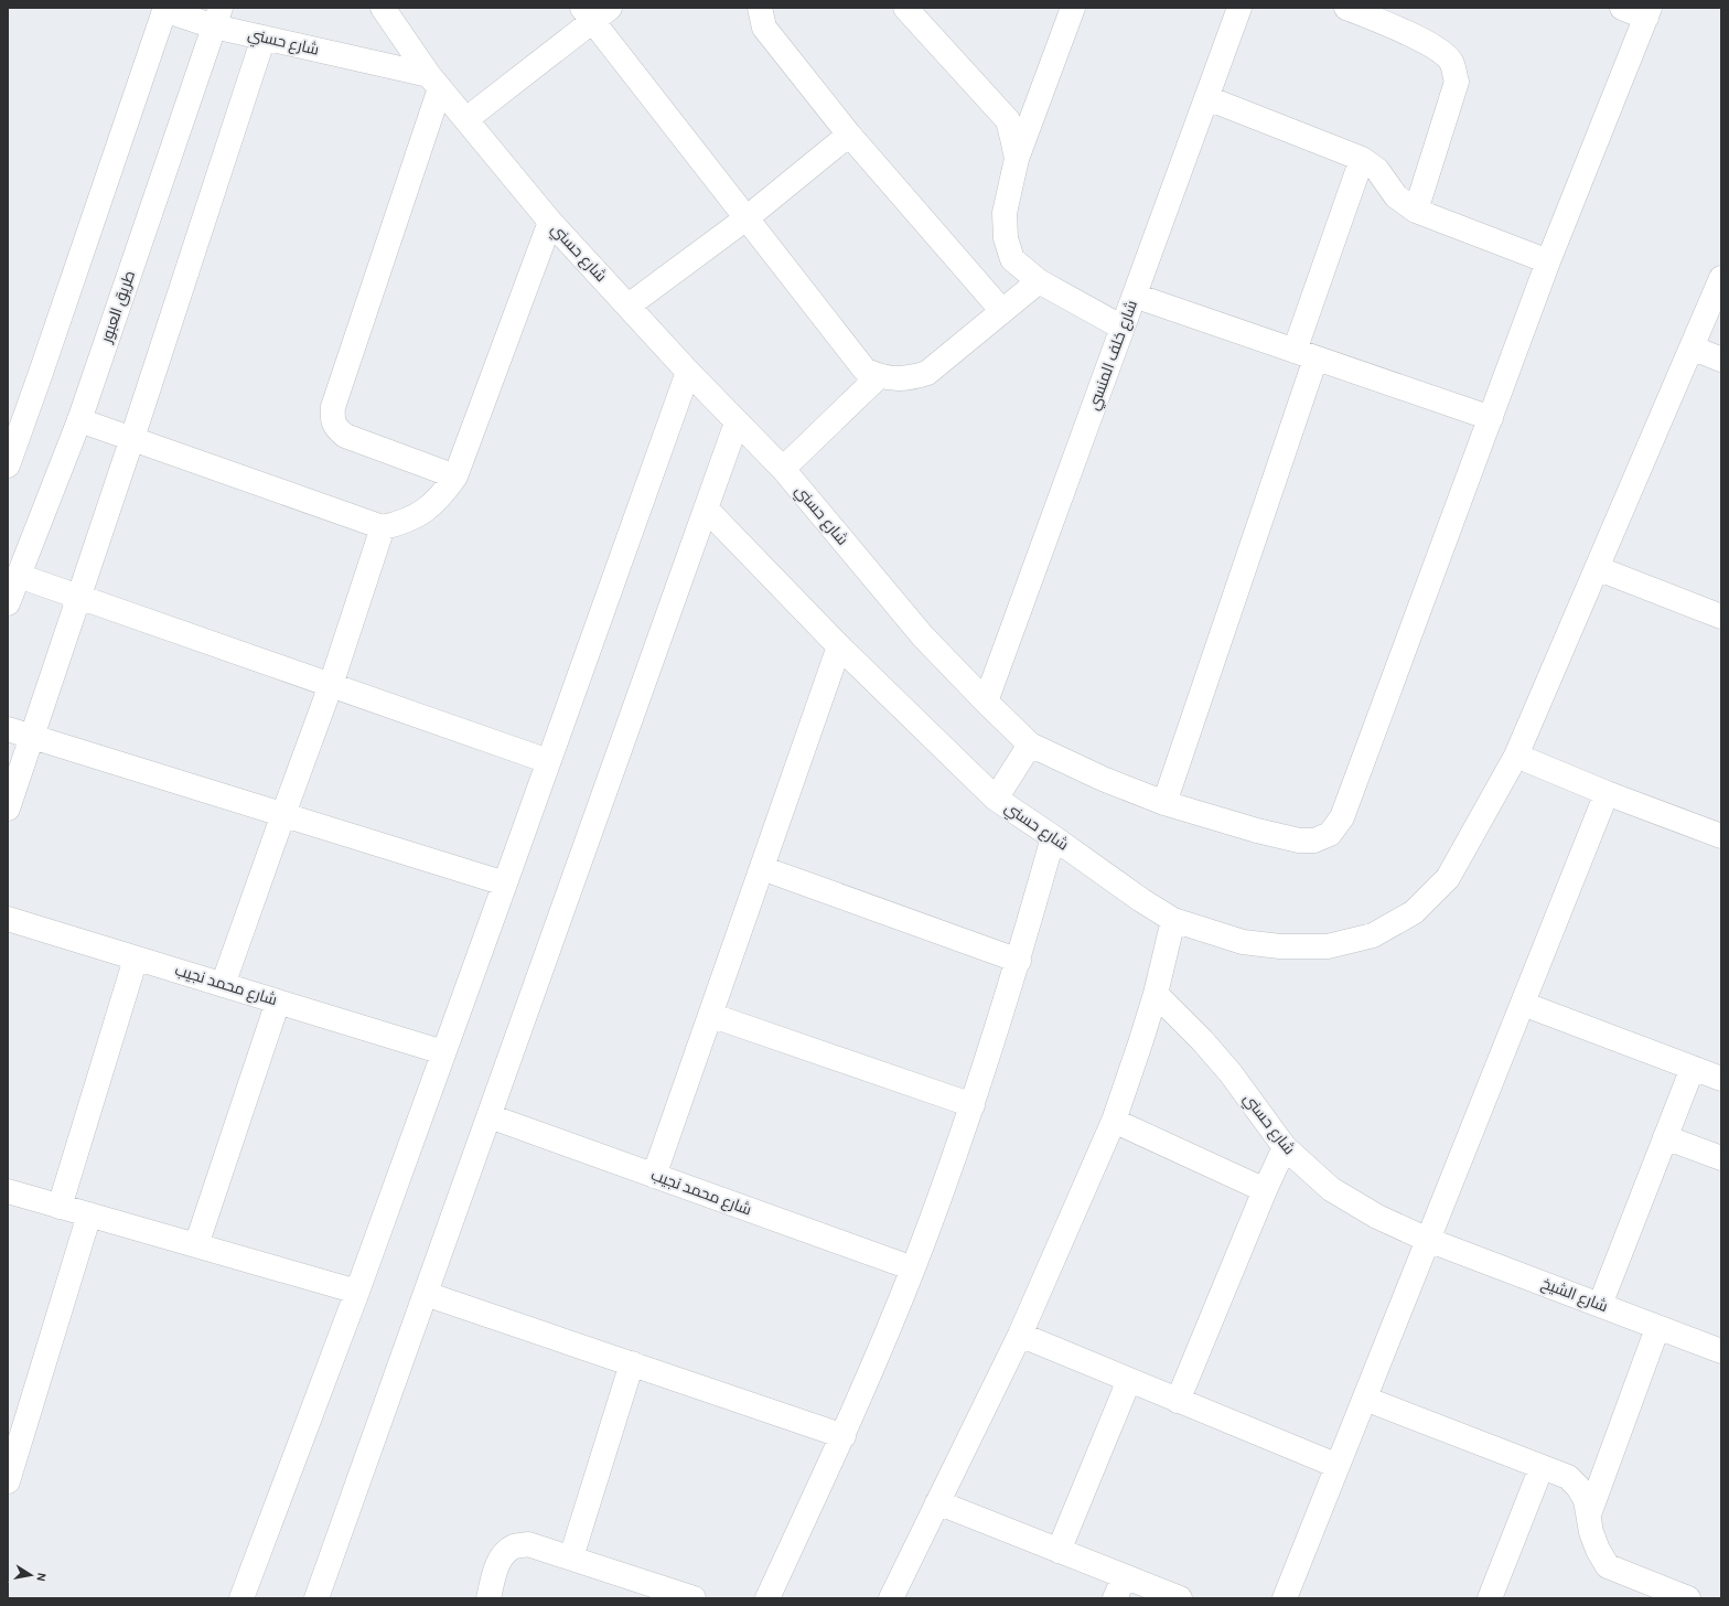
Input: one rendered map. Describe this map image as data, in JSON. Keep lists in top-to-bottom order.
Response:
{
  "streets": {
    "street": [
      "شارع حسني",
      "طريق العبور",
      "شارع خلف المنسي",
      "شارع محمد نجيب",
      "شارع الشيخ"
    ]
  },
  "crossings": [
    ["شارع حسني", "طريق العبور"],
    ["شارع حسني", "شارع خلف المنسي"],
    ["شارع حسني", "شارع الشيخ"]
  ],
  "north": "right"
}
